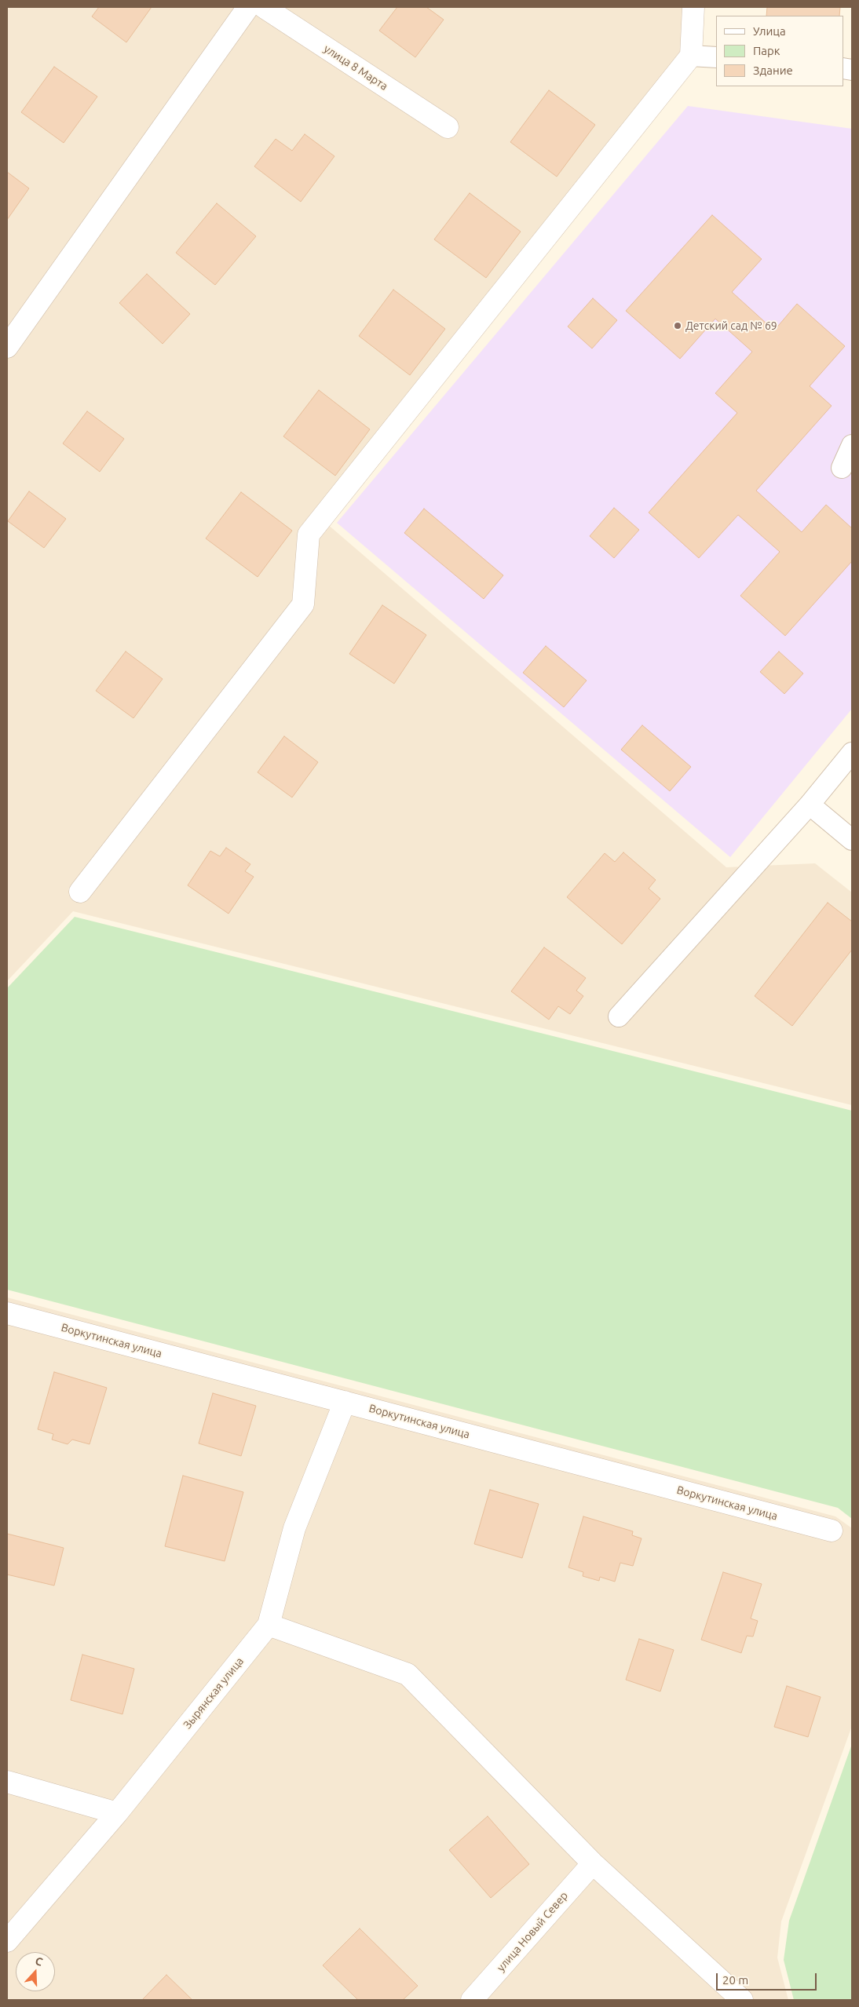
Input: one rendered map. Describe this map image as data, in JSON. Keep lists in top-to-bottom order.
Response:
{
  "streets": {
    "street": [
      "улица 8 Марта",
      "Воркутинская улица",
      "Зырянская улица",
      "улица Новый Север"
    ]
  },
  "crossings": [
    ["Воркутинская улица", "Зырянская улица"]
  ],
  "places": ["Детский сад № 69"],
  "legend": ["Улица", "Парк", "Здание"],
  "scale_bar": "20 m",
  "north": "top"
}
